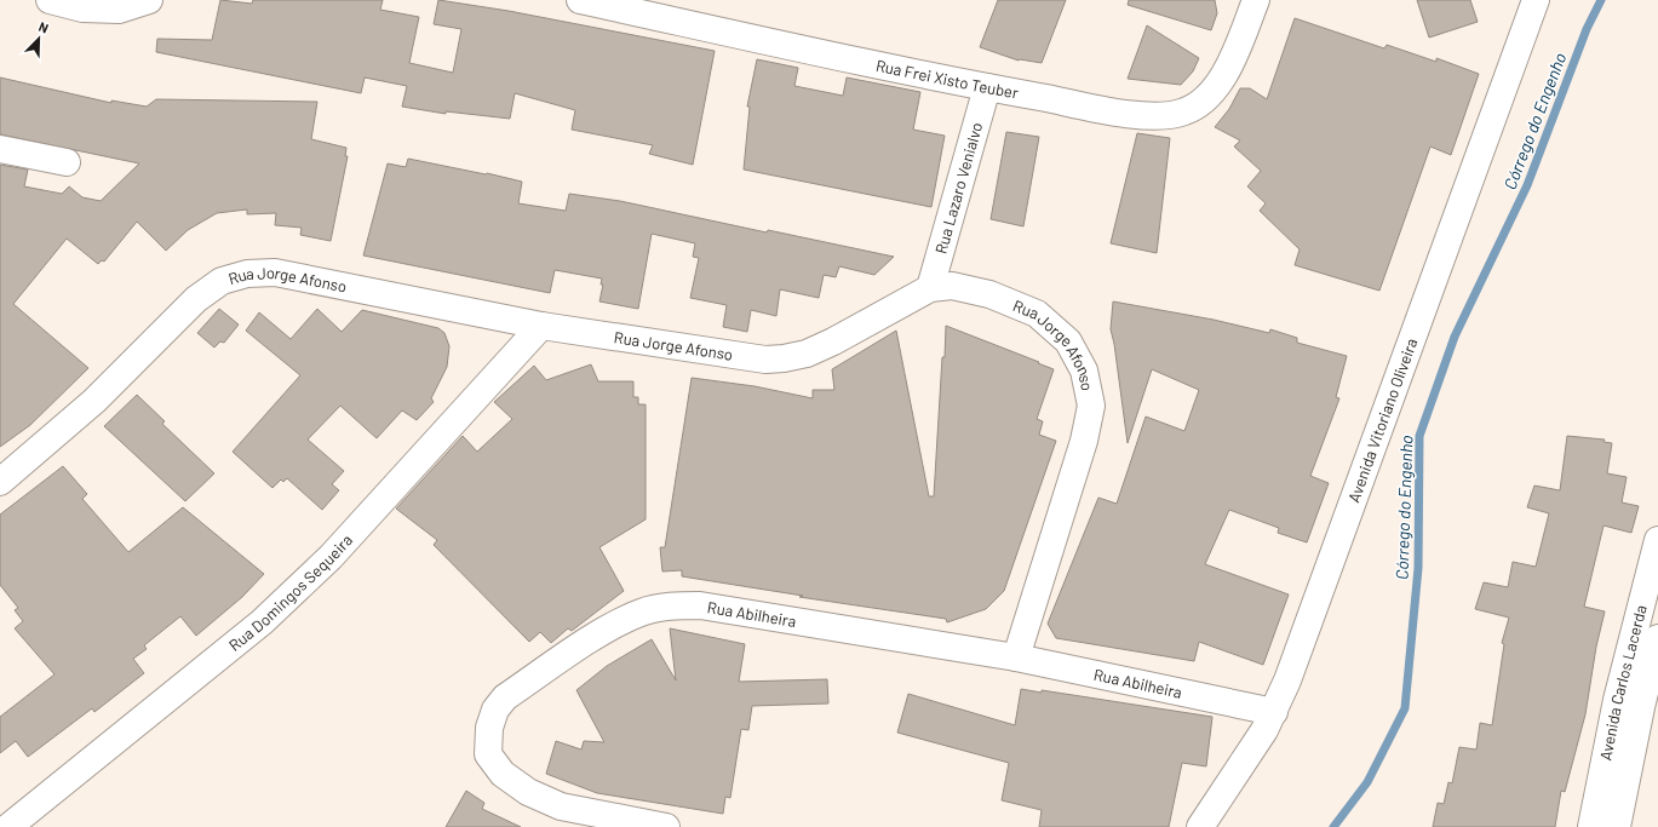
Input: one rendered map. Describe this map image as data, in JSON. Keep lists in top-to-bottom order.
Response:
{
  "streets": {
    "street": [
      "Rua Frei Xisto Teuber",
      "Rua Lazaro Venialvo",
      "Rua Jorge Afonso",
      "Avenida Vitoriano Oliveira",
      "Rua Domingos Sequeira",
      "Rua Abilheira",
      "Avenida Carlos Lacerda"
    ]
  },
  "crossings": [
    ["Rua Frei Xisto Teuber", "Rua Lazaro Venialvo"],
    ["Rua Lazaro Venialvo", "Rua Jorge Afonso"],
    ["Rua Jorge Afonso", "Rua Domingos Sequeira"],
    ["Rua Jorge Afonso", "Rua Abilheira"],
    ["Avenida Vitoriano Oliveira", "Rua Abilheira"]
  ],
  "water": ["Córrego do Engenho"],
  "north": "top right"
}
